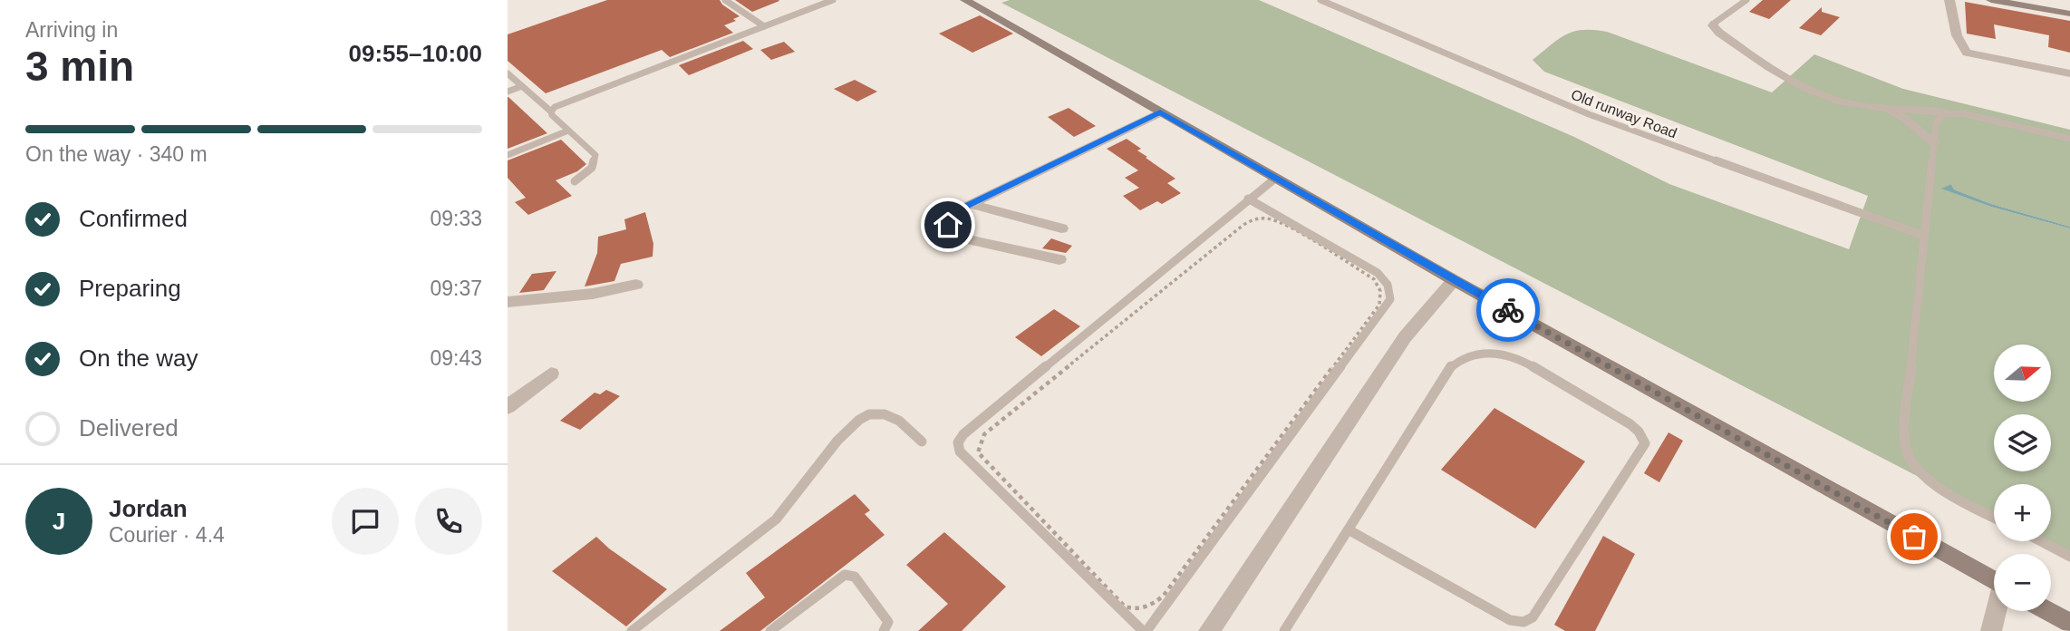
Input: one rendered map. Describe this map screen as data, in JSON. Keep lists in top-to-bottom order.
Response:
{
  "streets": {
    "lane": ["Old runway Road"]
  },
  "north": "right",
  "page": {
    "heading": ["3 min", "Arriving in", "09:55–10:00"],
    "panel": ["Jordan", "Courier · 4.4"],
    "bar": "On the way · 340 m",
    "list": [
      ["Confirmed", "09:33"],
      ["Preparing", "09:37"],
      ["On the way", "09:43"],
      "Delivered"
    ],
    "map_buttons": ["+", "−"],
    "round": "J"
  }
}
